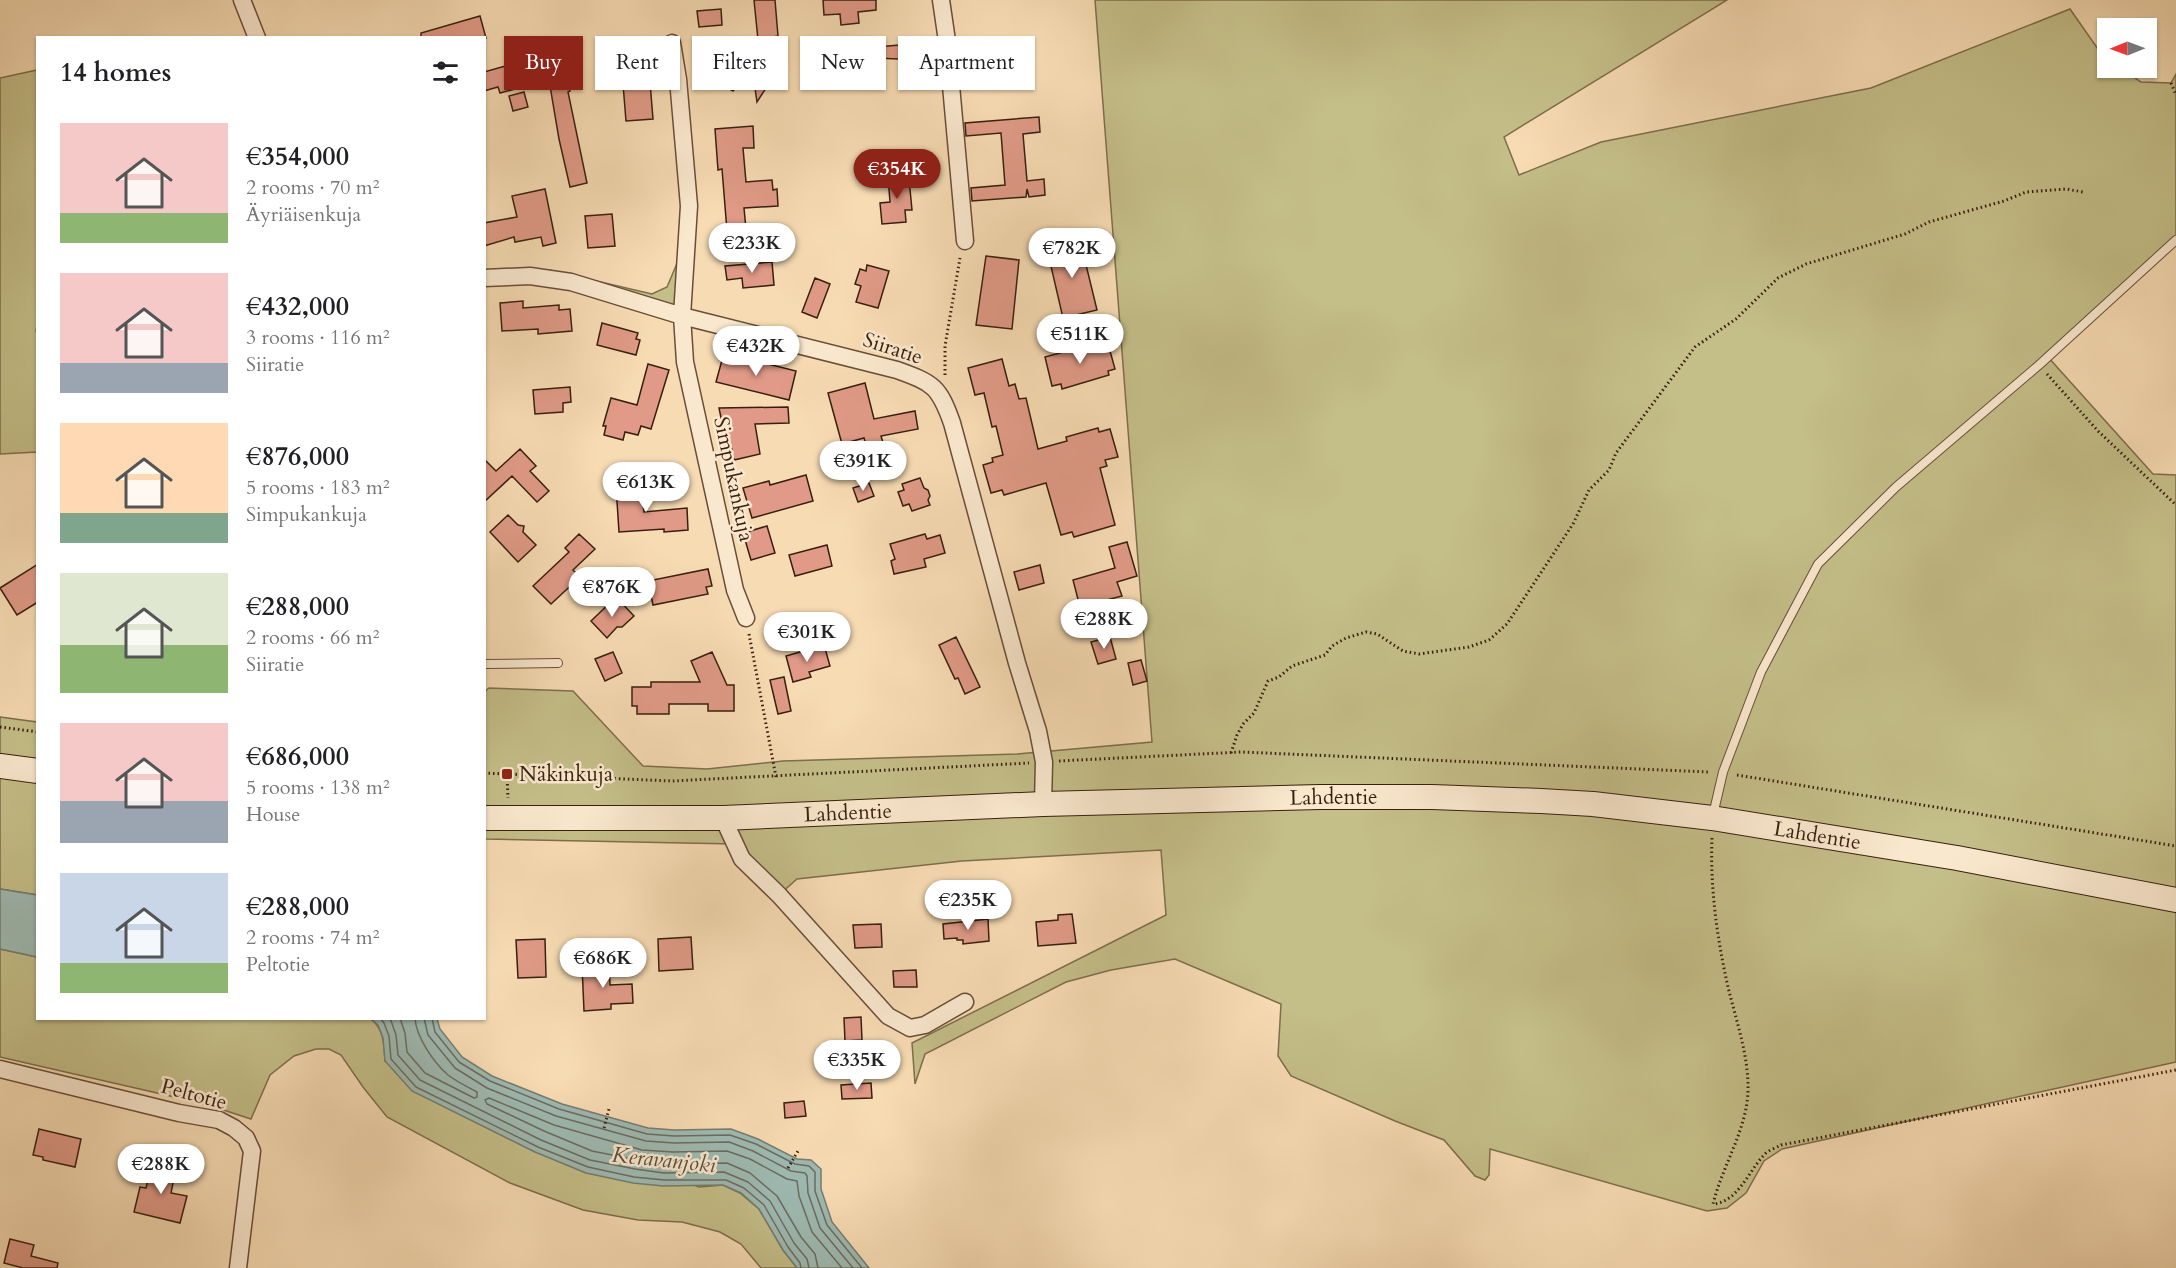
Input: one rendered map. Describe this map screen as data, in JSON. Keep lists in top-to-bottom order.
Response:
{
  "streets": {
    "main road": ["Lahdentie"],
    "street": ["Siiratie", "Simpukankuja", "Peltotie"]
  },
  "crossings": [
    ["Siiratie", "Simpukankuja"],
    ["Siiratie", "Lahdentie"]
  ],
  "water": ["Keravanjoki"],
  "places": {
    "transit": ["Näkinkuja"]
  },
  "north": "left",
  "page": {
    "chip": [
      "Buy",
      "Rent",
      "Filters",
      "New",
      "Apartment"
    ],
    "heading": "14 homes",
    "list": [
      {
        "name": "€354,000",
        "note": "2 rooms · 70 m² · Äyriäisenkuja"
      },
      {
        "name": "€432,000",
        "note": "3 rooms · 116 m² · Siiratie"
      },
      {
        "name": "€876,000",
        "note": "5 rooms · 183 m² · Simpukankuja"
      },
      {
        "name": "€288,000",
        "note": "2 rooms · 66 m² · Siiratie"
      },
      {
        "name": "€686,000",
        "note": "5 rooms · 138 m² · House"
      },
      {
        "name": "€288,000",
        "note": "2 rooms · 74 m² · Peltotie"
      }
    ],
    "price": [
      "€354K",
      "€233K",
      "€782K",
      "€511K",
      "€432K",
      "€391K",
      "€613K",
      "€876K",
      "€288K",
      "€301K",
      "€235K",
      "€686K",
      "€335K",
      "€288K"
    ]
  }
}
